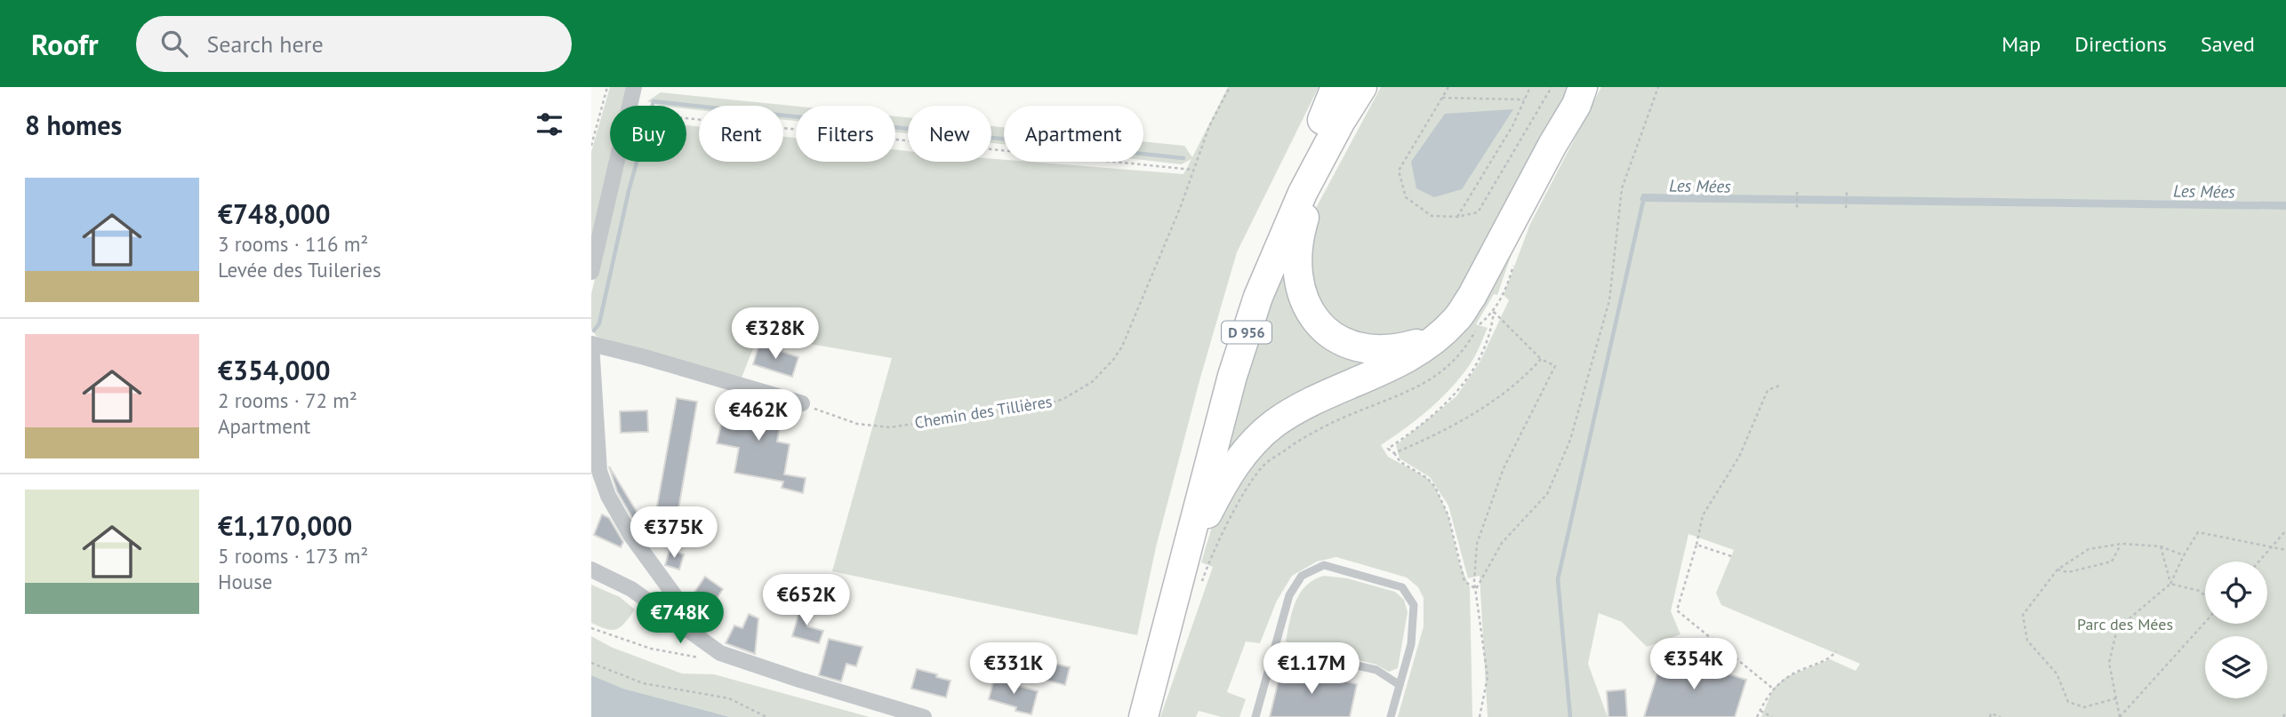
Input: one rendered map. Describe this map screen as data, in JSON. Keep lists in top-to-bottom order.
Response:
{
  "streets": {
    "highway": ["D 956"],
    "path": ["Chemin des Tillières"]
  },
  "water": ["Les Mées"],
  "parks": ["Parc des Mées"],
  "page": {
    "header": "Roofr",
    "search": "Search here",
    "nav": ["Map", "Directions", "Saved"],
    "heading": "8 homes",
    "chip": [
      "Buy",
      "Rent",
      "Filters",
      "New",
      "Apartment"
    ],
    "list": [
      {
        "name": "€748,000",
        "note": "3 rooms · 116 m² · Levée des Tuileries"
      },
      {
        "name": "€354,000",
        "note": "2 rooms · 72 m² · Apartment"
      },
      {
        "name": "€1,170,000",
        "note": "5 rooms · 173 m² · House"
      }
    ],
    "price": [
      "€328K",
      "€462K",
      "€375K",
      "€652K",
      "€748K",
      "€354K",
      "€331K",
      "€1.17M"
    ]
  }
}
